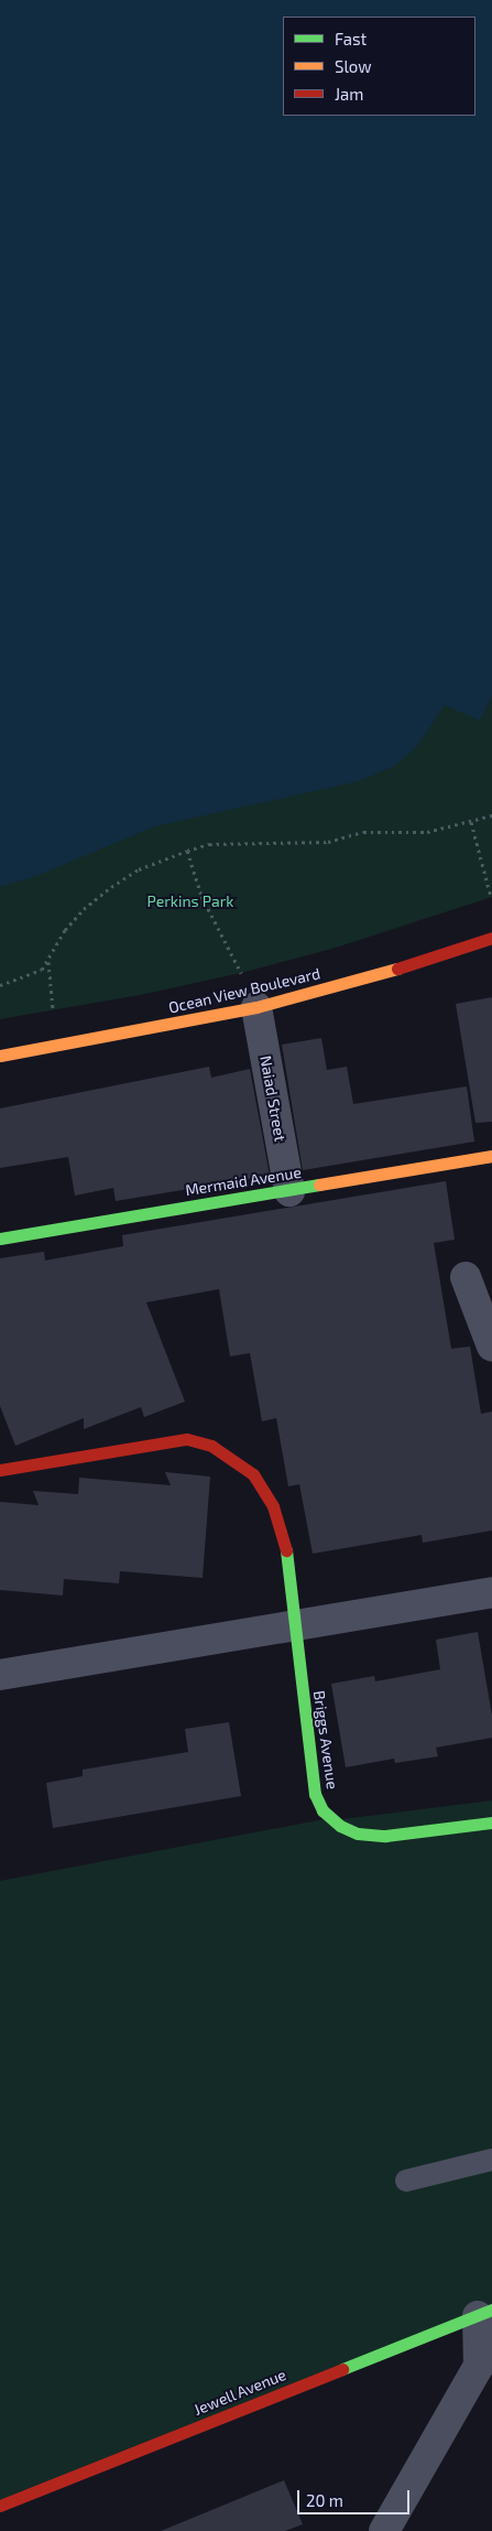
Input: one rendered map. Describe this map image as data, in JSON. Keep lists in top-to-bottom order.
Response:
{
  "streets": {
    "street": [
      "Ocean View Boulevard",
      "Naiad Street",
      "Mermaid Avenue",
      "Briggs Avenue",
      "Jewell Avenue"
    ]
  },
  "crossings": [
    ["Ocean View Boulevard", "Naiad Street"],
    ["Naiad Street", "Mermaid Avenue"]
  ],
  "parks": ["Perkins Park"],
  "legend": ["Fast", "Slow", "Jam"],
  "scale_bar": "20 m"
}
